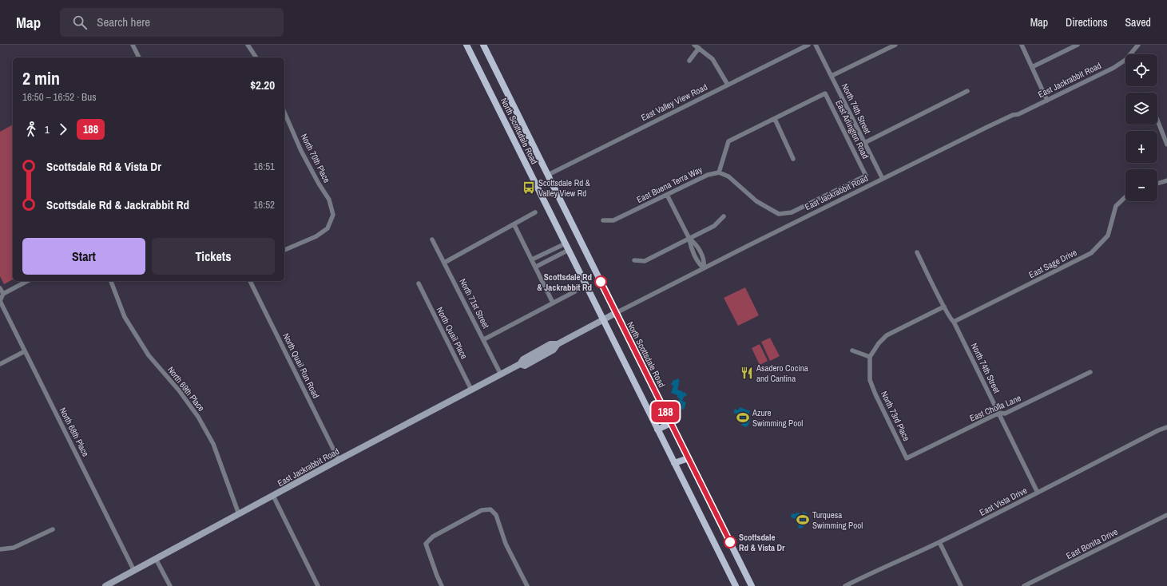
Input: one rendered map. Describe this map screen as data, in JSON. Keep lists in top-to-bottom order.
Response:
{
  "streets": {
    "main road": ["North Scottsdale Road"],
    "street": [
      "East Jackrabbit Road",
      "East Valley View Road",
      "North 74th Street",
      "East Arlington Road",
      "North 70th Place",
      "East Buena Terra Way",
      "East Sage Drive",
      "North 71st Street",
      "North Quail Place",
      "North Quail Run Road",
      "North 69th Place",
      "East Cholla Lane",
      "North 73rd Place",
      "North 68th Place",
      "East Vista Drive",
      "East Bonita Drive"
    ]
  },
  "crossings": [
    ["East Jackrabbit Road", "North 74th Street"],
    ["East Jackrabbit Road", "North Scottsdale Road"],
    ["East Jackrabbit Road", "North 71st Street"],
    ["East Jackrabbit Road", "North Quail Place"],
    ["East Jackrabbit Road", "North Quail Run Road"],
    ["East Jackrabbit Road", "North 69th Place"],
    ["East Jackrabbit Road", "North 68th Place"],
    ["East Valley View Road", "North Scottsdale Road"],
    ["North 74th Street", "East Arlington Road"],
    ["North 74th Street", "East Sage Drive"],
    ["North 74th Street", "East Cholla Lane"],
    ["North 74th Street", "East Vista Drive"],
    ["East Arlington Road", "East Buena Terra Way"],
    ["East Cholla Lane", "North 73rd Place"]
  ],
  "places": {
    "bus stop": ["Scottsdale Rd & Valley View Rd"],
    "other": ["Scottsdale Rd & Jackrabbit Rd", "Scottsdale Rd & Vista Dr"],
    "restaurant": ["Asadero Cocina and Cantina"],
    "sports": ["Azure Swimming Pool", "Turquesa Swimming Pool"]
  },
  "lines": ["bus line 188"],
  "page": {
    "header": "Map",
    "search": "Search here",
    "nav": ["Map", "Directions", "Saved"],
    "on_map": "188",
    "map_buttons": ["+", "−"],
    "heading": ["2 min", "16:50 – 16:52 · Bus", "$2.20"],
    "legs": ["1", "188"],
    "list": [
      {
        "name": "Scottsdale Rd & Vista Dr",
        "value": "16:51"
      },
      {
        "name": "Scottsdale Rd & Jackrabbit Rd",
        "value": "16:52"
      }
    ],
    "buttons": ["Start", "Tickets"]
  }
}
